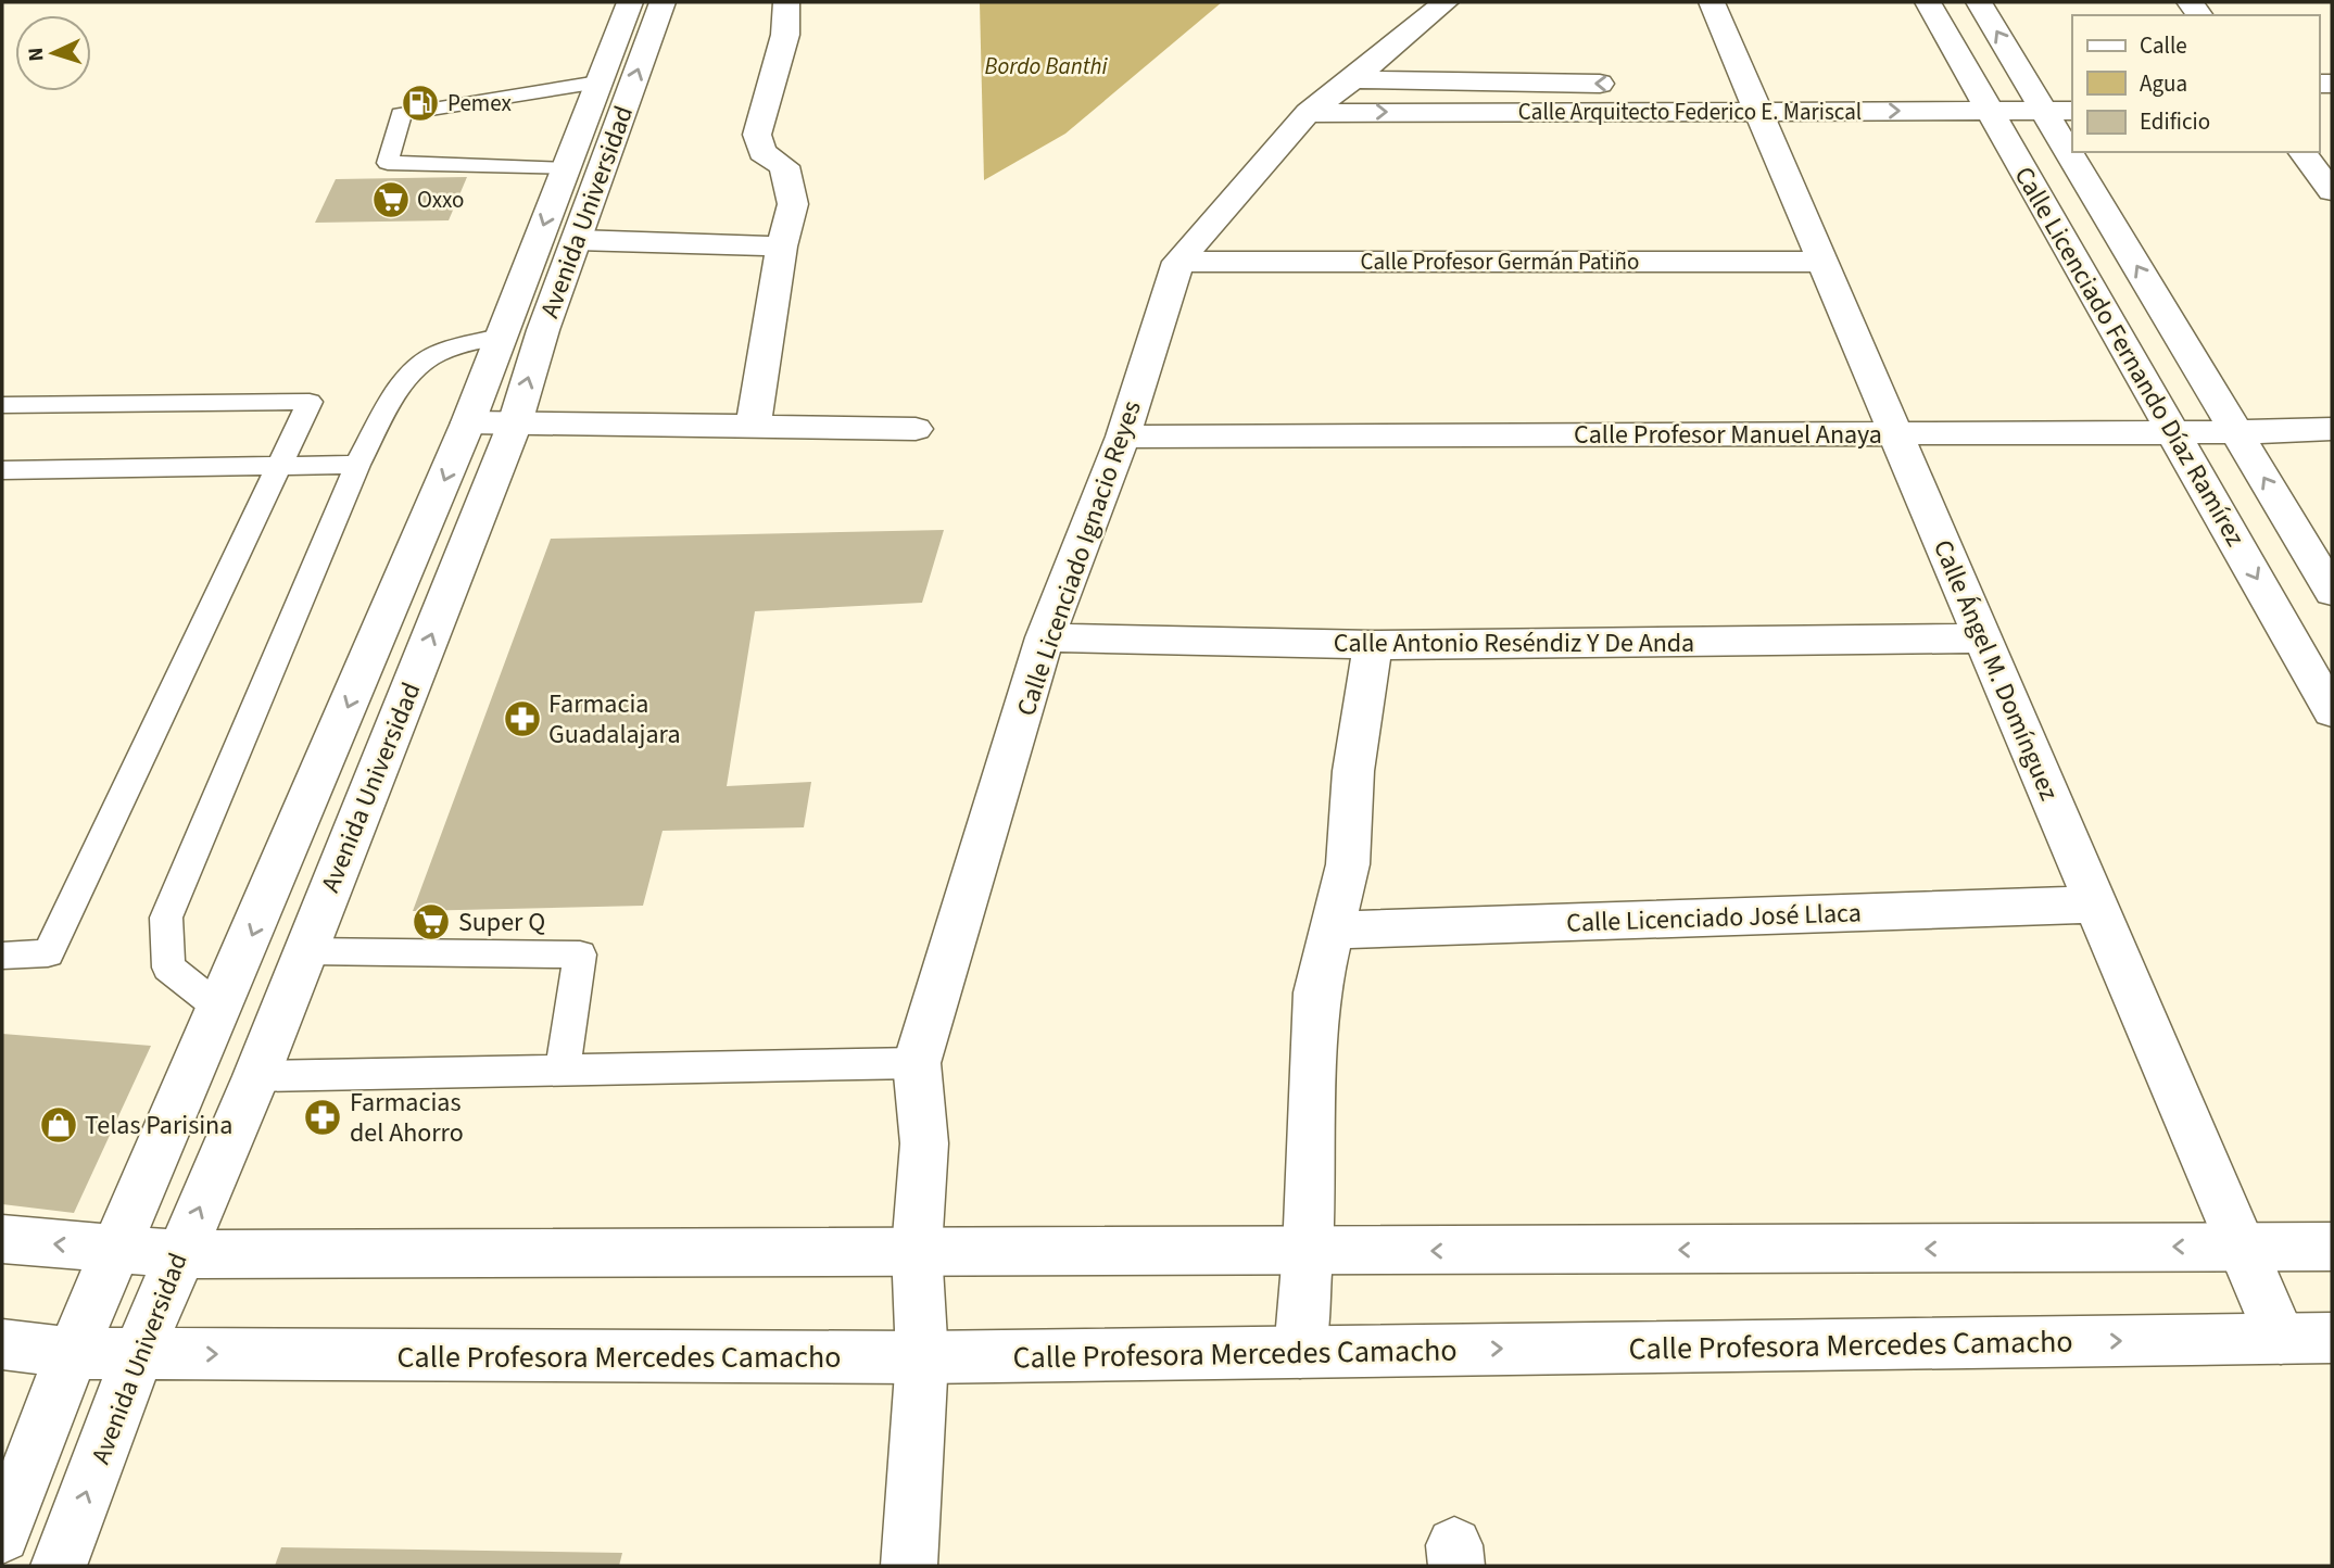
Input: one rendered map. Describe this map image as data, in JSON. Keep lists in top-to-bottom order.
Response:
{
  "streets": {
    "street": [
      "Calle Arquitecto Federico E. Mariscal",
      "Avenida Universidad",
      "Calle Profesor Germán Patiño",
      "Calle Licenciado Fernando Díaz Ramírez",
      "Calle Profesor Manuel Anaya",
      "Calle Licenciado Ignacio Reyes",
      "Calle Antonio Reséndiz Y De Anda",
      "Calle Ángel M. Domínguez",
      "Calle Licenciado José Llaca",
      "Calle Profesora Mercedes Camacho"
    ]
  },
  "crossings": [
    ["Calle Arquitecto Federico E. Mariscal", "Calle Licenciado Fernando Díaz Ramírez"],
    ["Calle Arquitecto Federico E. Mariscal", "Calle Licenciado Ignacio Reyes"],
    ["Calle Arquitecto Federico E. Mariscal", "Calle Ángel M. Domínguez"],
    ["Avenida Universidad", "Calle Profesora Mercedes Camacho"],
    ["Calle Profesor Germán Patiño", "Calle Licenciado Ignacio Reyes"],
    ["Calle Profesor Germán Patiño", "Calle Ángel M. Domínguez"],
    ["Calle Licenciado Fernando Díaz Ramírez", "Calle Profesor Manuel Anaya"],
    ["Calle Profesor Manuel Anaya", "Calle Licenciado Ignacio Reyes"],
    ["Calle Profesor Manuel Anaya", "Calle Ángel M. Domínguez"],
    ["Calle Licenciado Ignacio Reyes", "Calle Antonio Reséndiz Y De Anda"],
    ["Calle Licenciado Ignacio Reyes", "Calle Profesora Mercedes Camacho"],
    ["Calle Antonio Reséndiz Y De Anda", "Calle Ángel M. Domínguez"],
    ["Calle Ángel M. Domínguez", "Calle Licenciado José Llaca"],
    ["Calle Ángel M. Domínguez", "Calle Profesora Mercedes Camacho"]
  ],
  "water": ["Bordo Banthi"],
  "places": {
    "fuel station": ["Pemex"],
    "supermarket": ["Oxxo", "Super Q"],
    "pharmacy": ["Farmacia Guadalajara", "Farmacias del Ahorro"],
    "shop": ["Telas Parisina"]
  },
  "legend": ["Calle", "Agua", "Edificio"],
  "north": "left"
}
